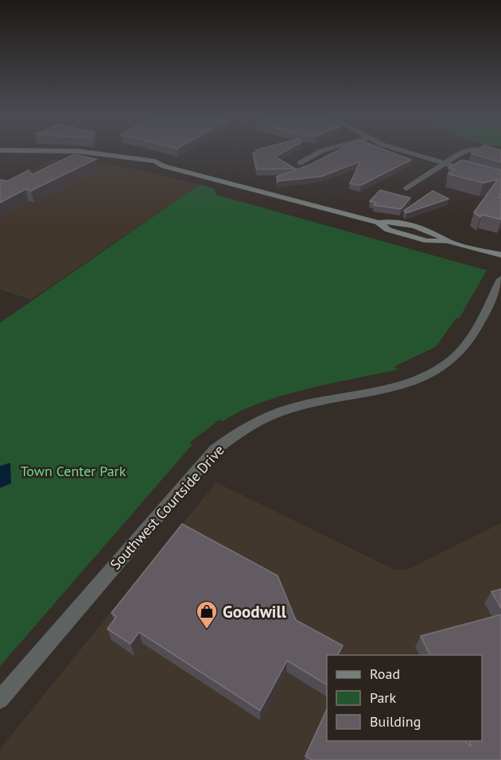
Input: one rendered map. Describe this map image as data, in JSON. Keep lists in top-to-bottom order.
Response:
{
  "streets": {
    "street": ["Southwest Courtside Drive"]
  },
  "parks": ["Town Center Park"],
  "places": {
    "shop": ["Goodwill"]
  },
  "legend": ["Road", "Park", "Building"]
}
